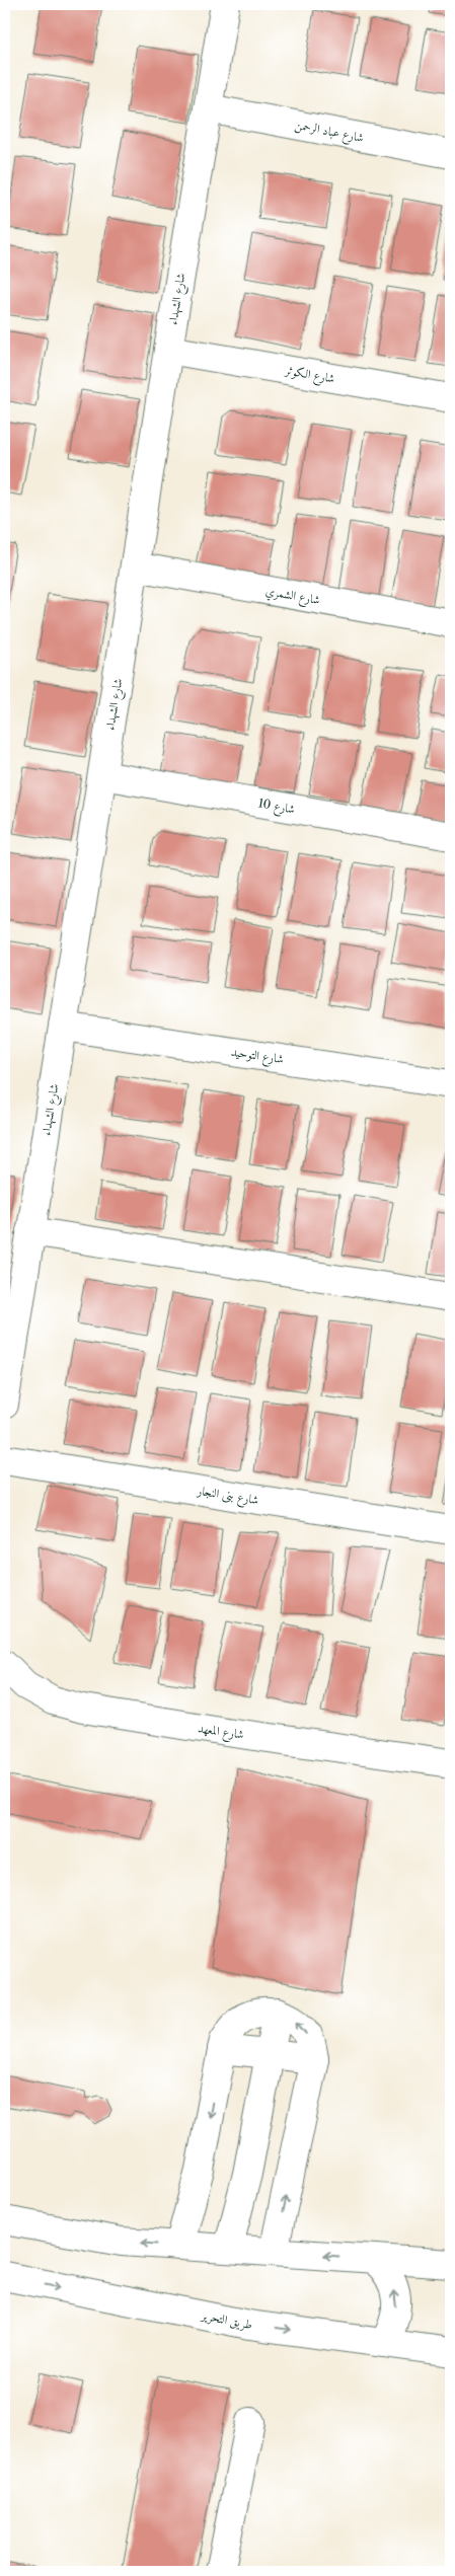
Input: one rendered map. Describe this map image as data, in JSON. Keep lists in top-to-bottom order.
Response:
{
  "streets": {
    "street": [
      "شارع عباد الرحمن",
      "شارع الشهداء",
      "شارع الكوثر",
      "شارع الشمري",
      "شارع 10",
      "شارع التوحيد",
      "شارع بنى النجار",
      "شارع المعهد",
      "طريق التحرير"
    ]
  },
  "crossings": [
    ["شارع عباد الرحمن", "شارع الشهداء"],
    ["شارع الشهداء", "شارع الكوثر"],
    ["شارع الشهداء", "شارع الشمري"],
    ["شارع الشهداء", "شارع 10"],
    ["شارع الشهداء", "شارع التوحيد"]
  ]
}
